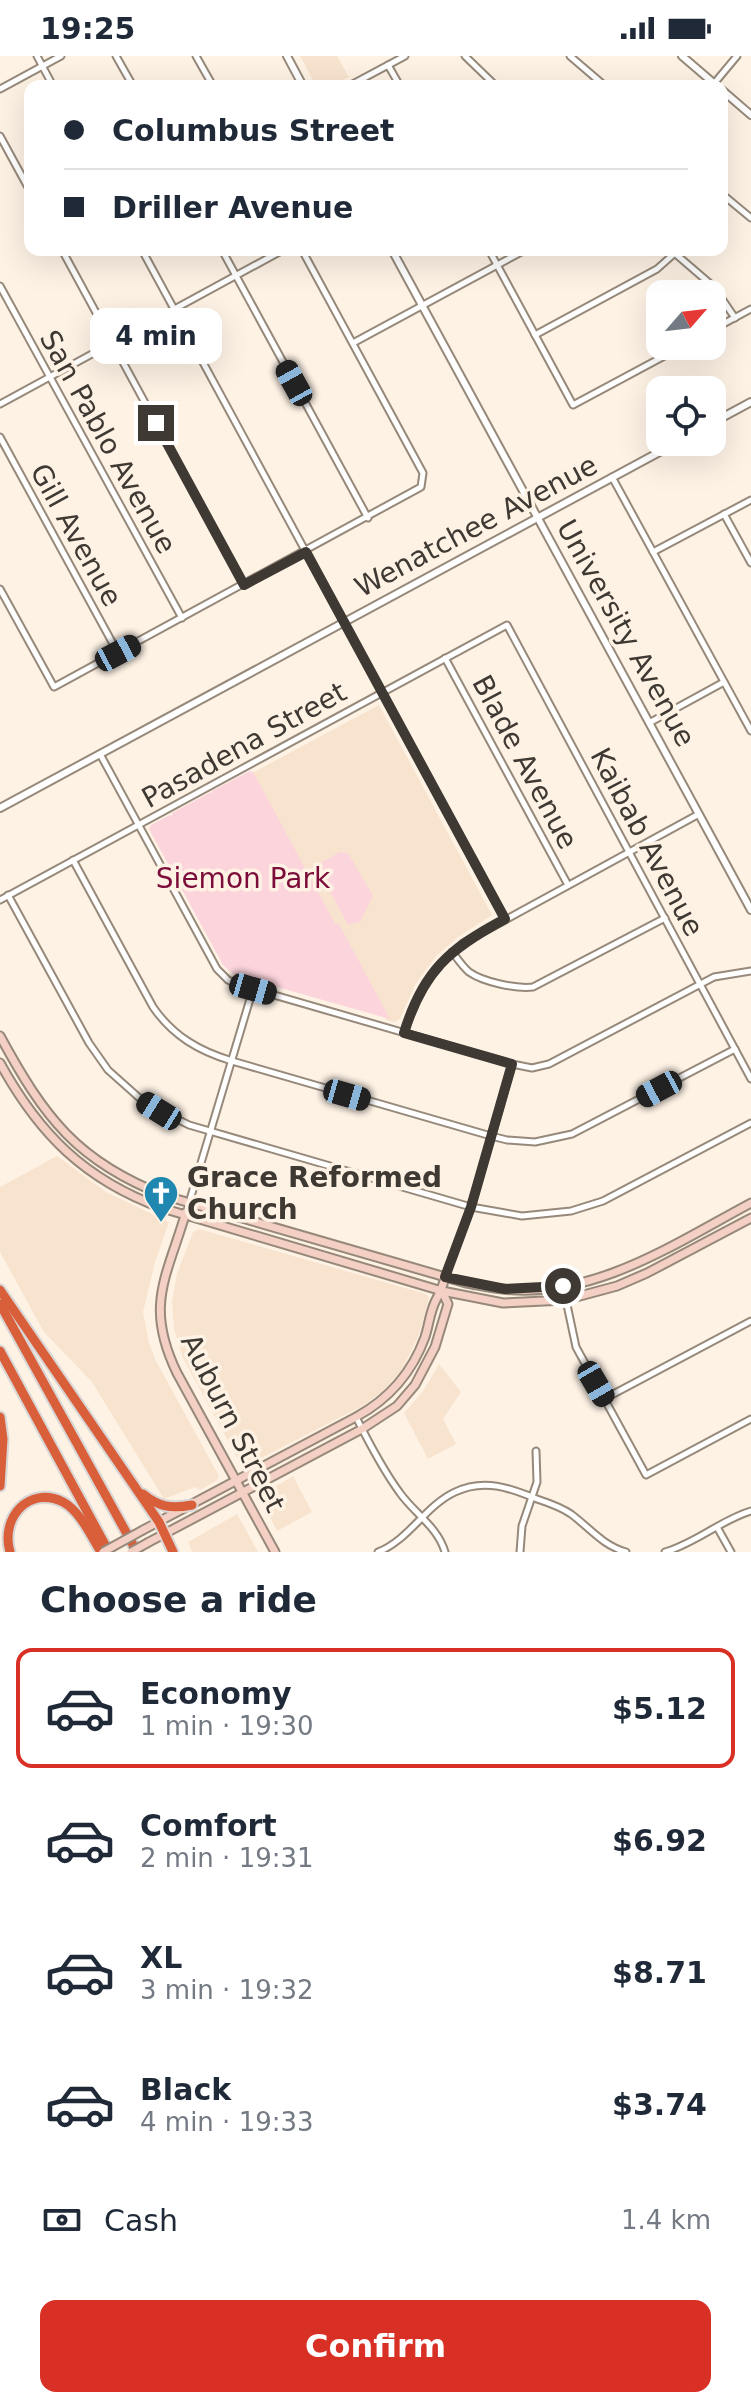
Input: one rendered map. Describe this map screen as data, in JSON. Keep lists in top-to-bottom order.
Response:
{
  "streets": {
    "main road": ["Auburn Street"],
    "street": [
      "San Pablo Avenue",
      "Wenatchee Avenue",
      "Gill Avenue",
      "University Avenue",
      "Pasadena Street",
      "Blade Avenue",
      "Kaibab Avenue"
    ]
  },
  "crossings": [
    ["Wenatchee Avenue", "University Avenue"],
    ["Pasadena Street", "Blade Avenue"],
    ["Pasadena Street", "Kaibab Avenue"]
  ],
  "parks": ["Siemon Park"],
  "places": {
    "church": ["Grace Reformed Church"]
  },
  "north": "top right",
  "page": {
    "status": "19:25",
    "banner": ["Columbus Street", "Driller Avenue"],
    "bubble": "4 min",
    "heading": "Choose a ride",
    "list": [
      {
        "name": "Economy",
        "note": "1 min · 19:30",
        "value": "$5.12"
      },
      {
        "name": "Comfort",
        "note": "2 min · 19:31",
        "value": "$6.92"
      },
      {
        "name": "XL",
        "note": "3 min · 19:32",
        "value": "$8.71"
      },
      {
        "name": "Black",
        "note": "4 min · 19:33",
        "value": "$3.74"
      }
    ],
    "pay": ["Cash", "1.4 km"],
    "buttons": "Confirm"
  }
}
